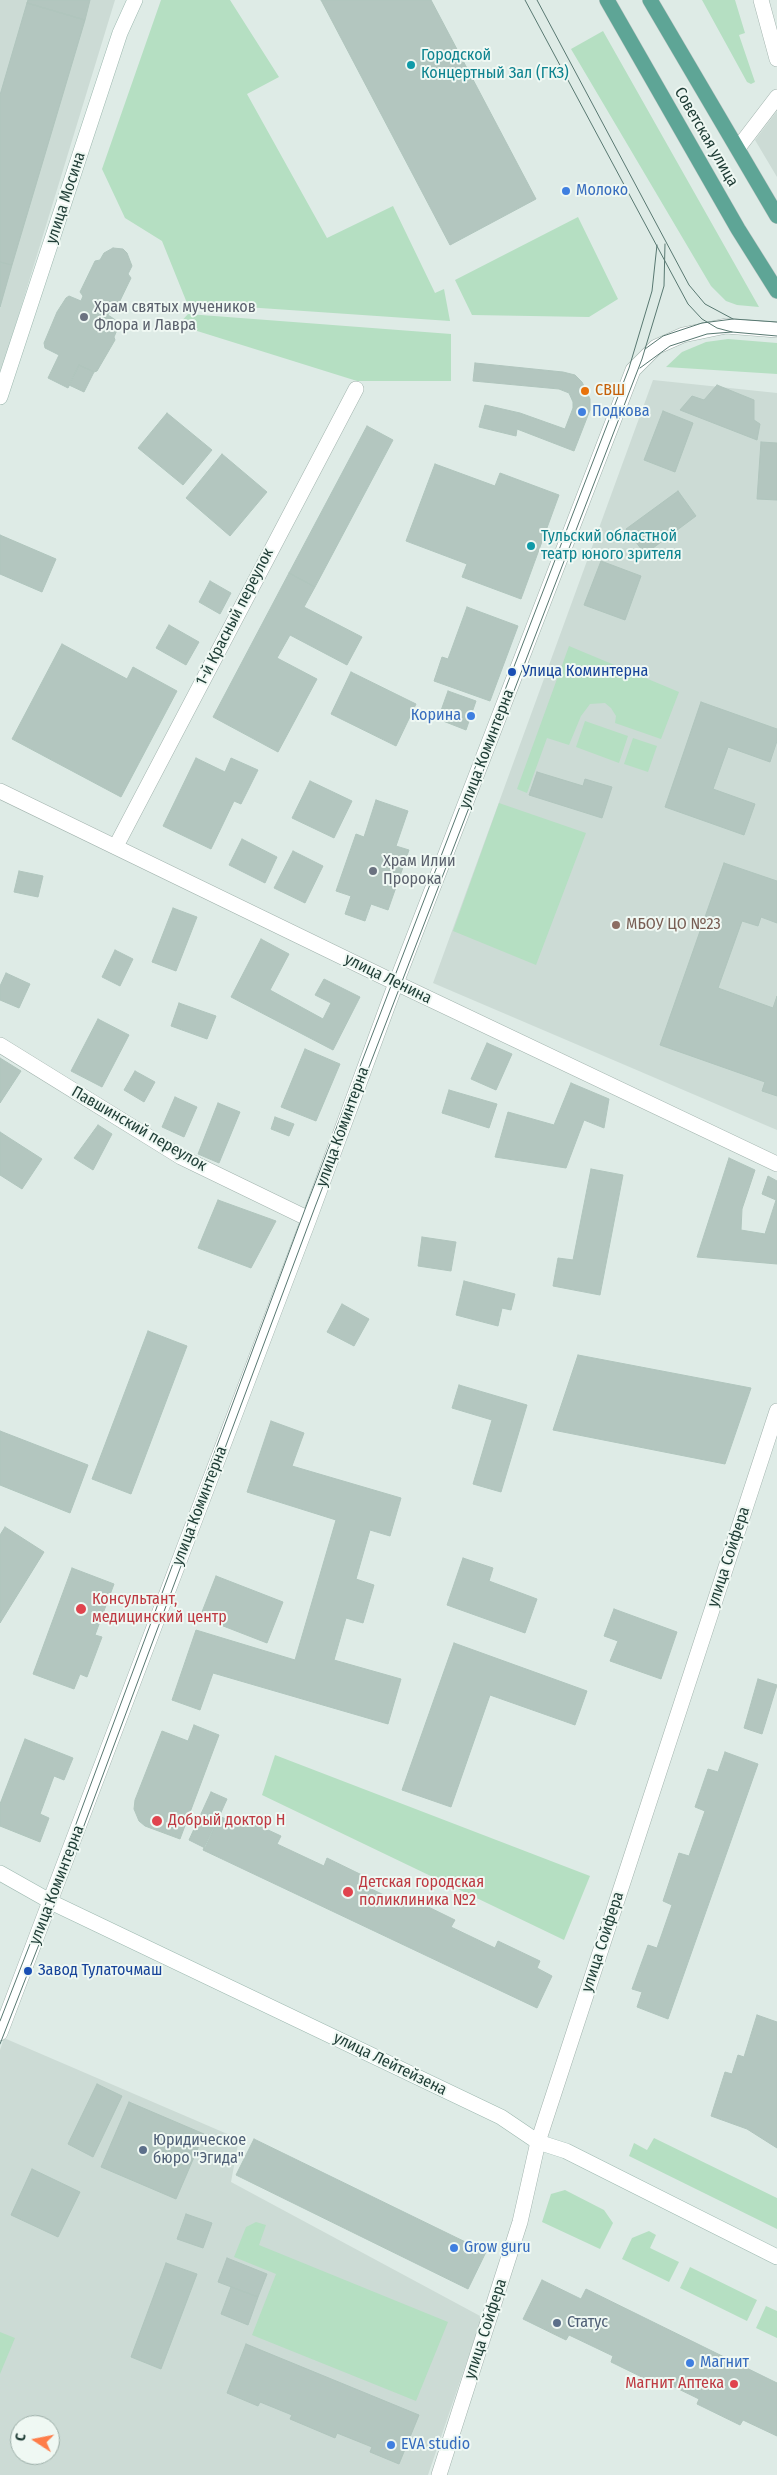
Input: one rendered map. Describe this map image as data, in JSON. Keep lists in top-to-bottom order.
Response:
{
  "streets": {
    "main road": ["Советская улица"],
    "street": [
      "улица Мосина",
      "1-й Красный переулок",
      "улица Коминтерна",
      "улица Ленина",
      "Павшинский переулок",
      "улица Сойфера",
      "улица Лейтейзена"
    ]
  },
  "crossings": [
    ["1-й Красный переулок", "улица Ленина"],
    ["улица Коминтерна", "улица Ленина"],
    ["улица Коминтерна", "Павшинский переулок"],
    ["улица Коминтерна", "улица Лейтейзена"],
    ["улица Сойфера", "улица Лейтейзена"]
  ],
  "places": [
    "Городской Концертный Зал (ГКЗ)",
    "Молоко",
    "Храм святых мучеников Флора и Лавра",
    "СВШ",
    "Подкова",
    "Тульский областной театр юного зрителя",
    "Улица Коминтерна",
    "Корина",
    "Храм Илии Пророка",
    "МБОУ ЦО №23",
    "Консультант, медицинский центр",
    "Добрый доктор Н",
    "Детская городская поликлиника №2",
    "Завод Тулаточмаш",
    "Юридическое бюро \"Эгида\"",
    "Grow guru",
    "Статус",
    "Магнит",
    "Магнит Аптека",
    "EVA studio"
  ],
  "north": "left"
}
